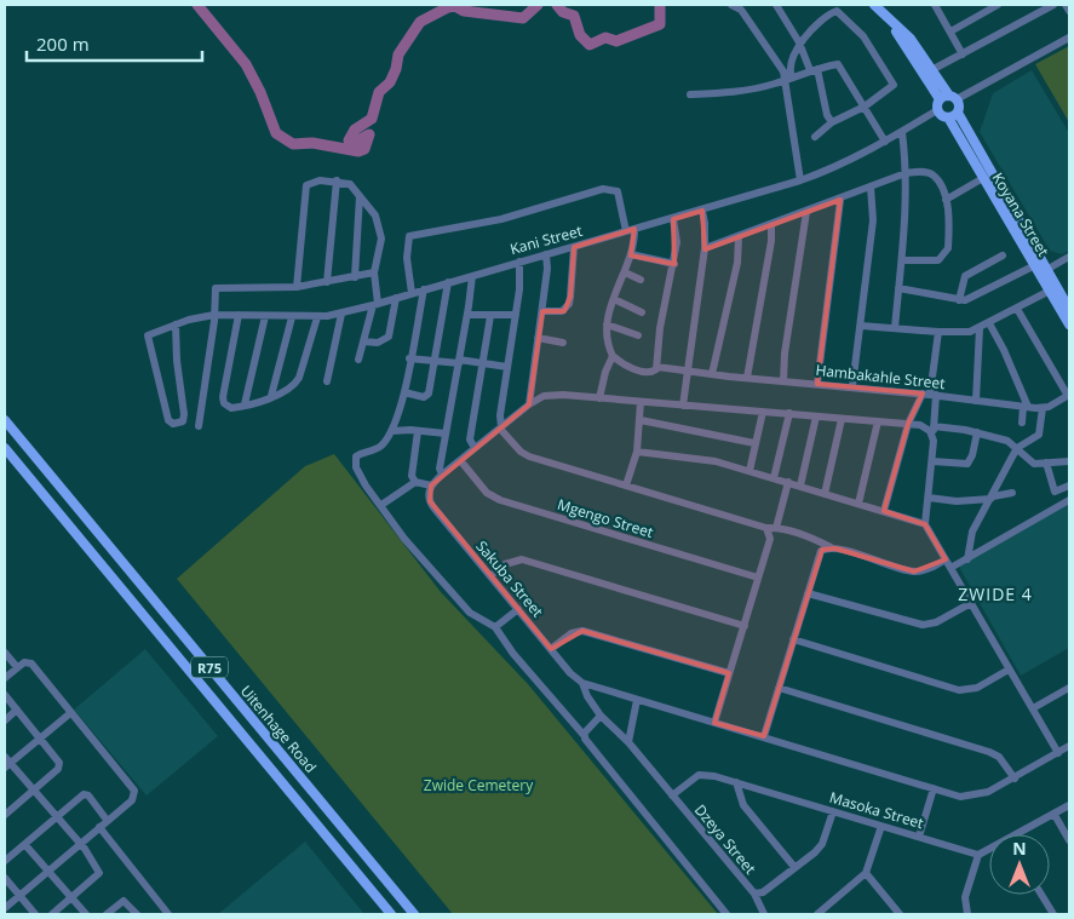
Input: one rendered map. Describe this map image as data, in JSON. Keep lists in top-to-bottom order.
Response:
{
  "streets": {
    "main road": ["Koyana Street", "R75", "Uitenhage Road"],
    "street": [
      "Kani Street",
      "Hambakahle Street",
      "Mgengo Street",
      "Sakuba Street",
      "Masoka Street",
      "Dzeya Street"
    ]
  },
  "crossings": [
    ["Sakuba Street", "Dzeya Street"],
    ["Masoka Street", "Dzeya Street"]
  ],
  "districts": ["ZWIDE 4"],
  "parks": ["Zwide Cemetery"],
  "scale_bar": "200 m",
  "north": "top"
}
